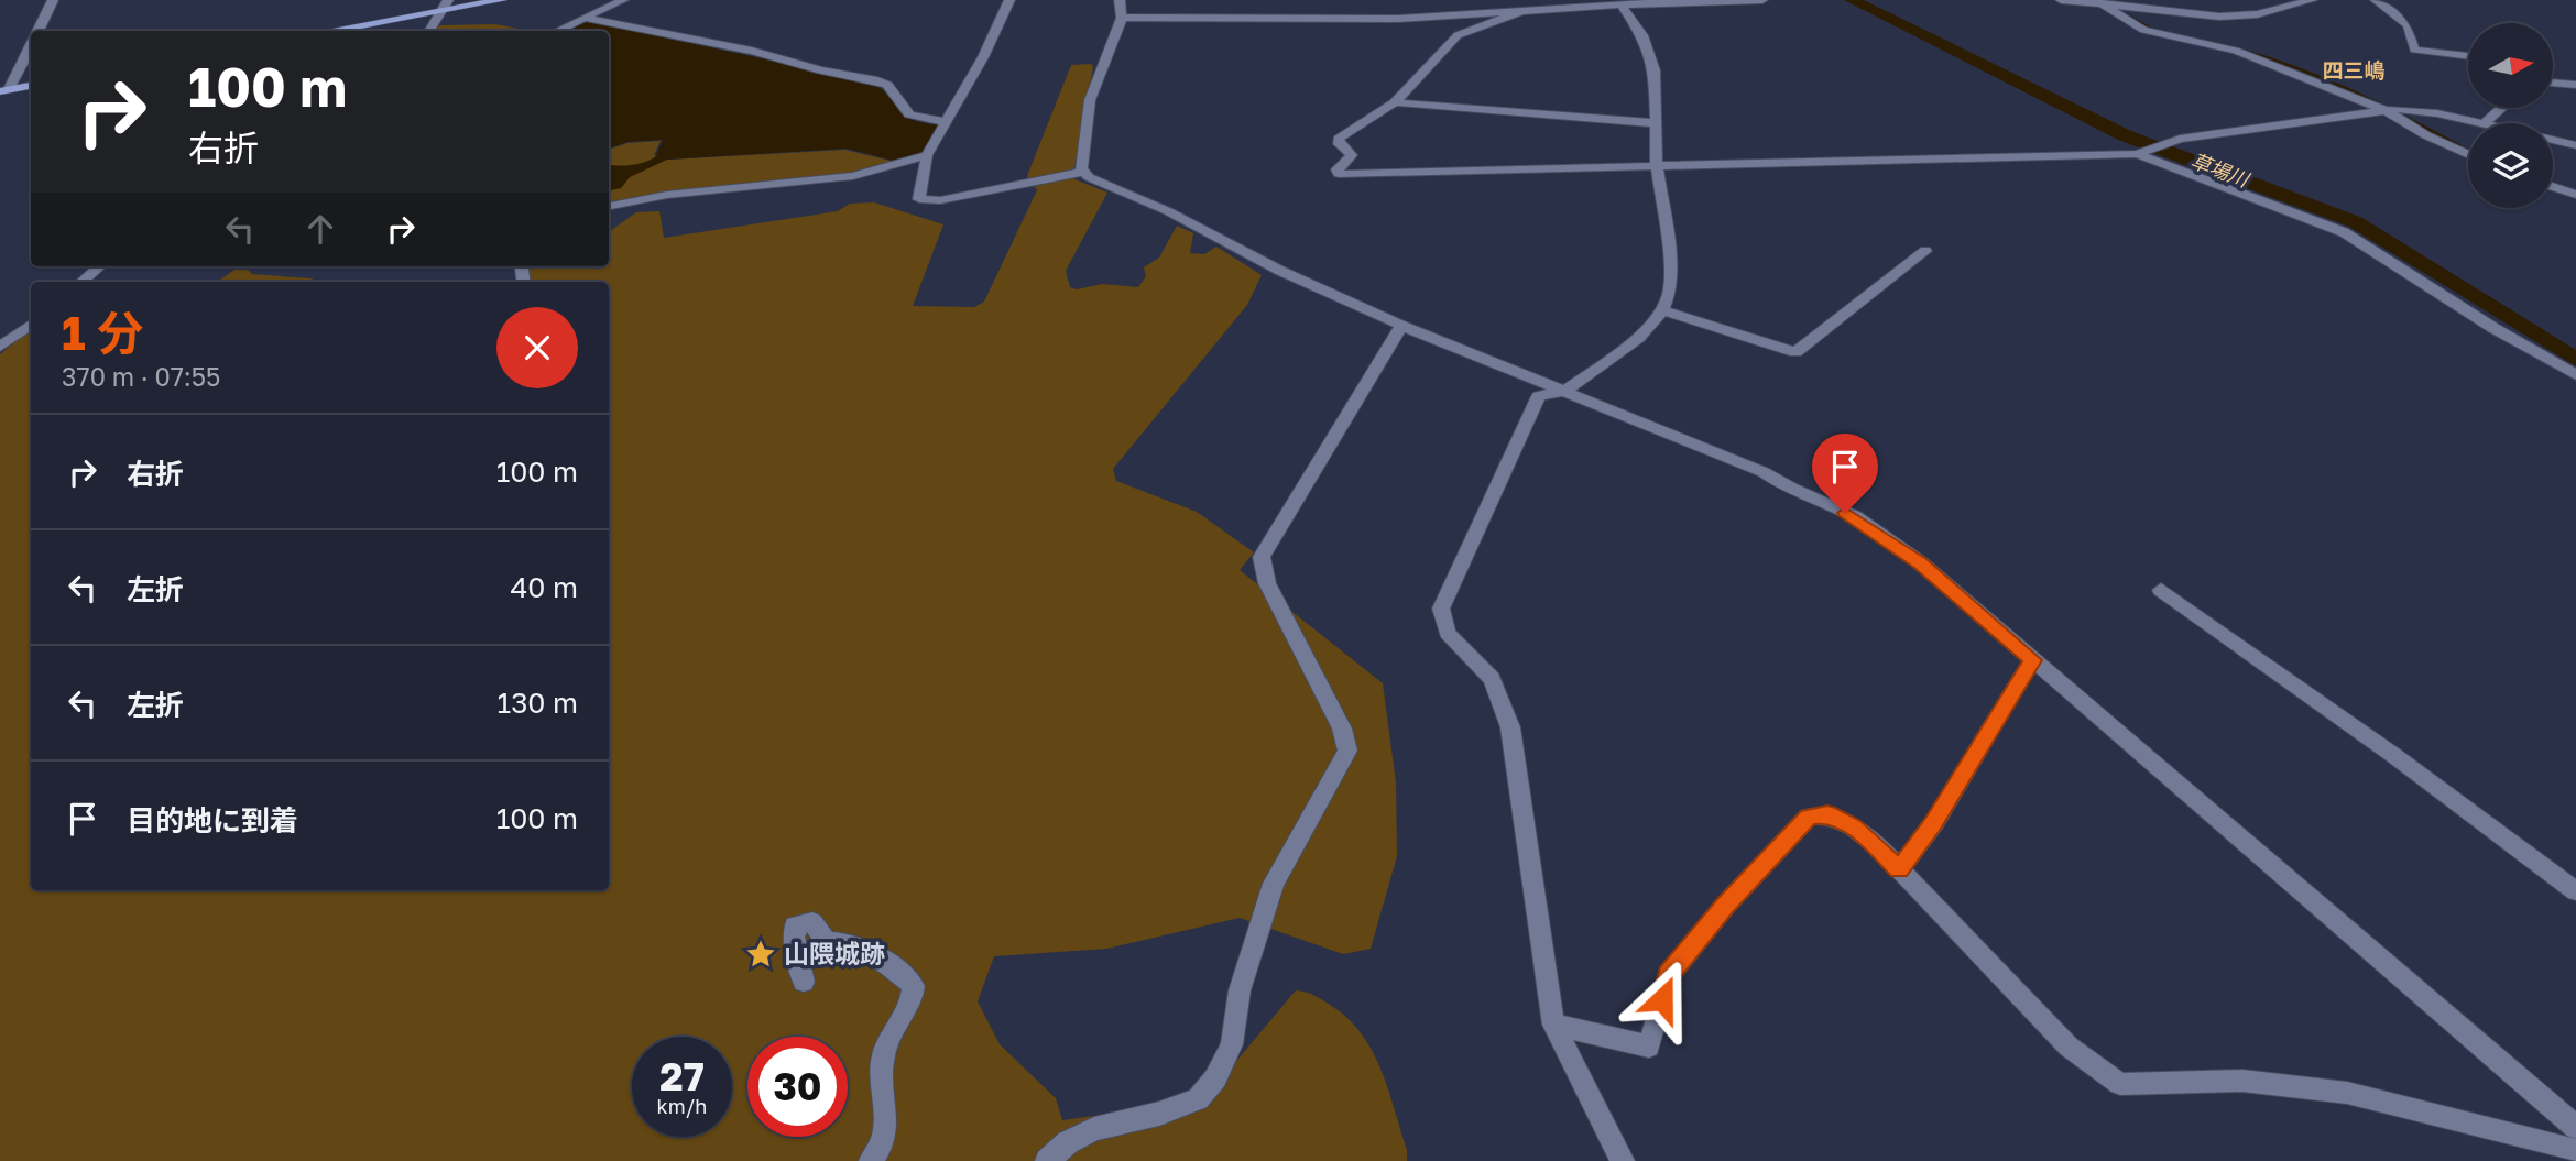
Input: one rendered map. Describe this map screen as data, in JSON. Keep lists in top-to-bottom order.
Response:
{
  "districts": ["四三嶋"],
  "water": ["草場川"],
  "places": {
    "place": ["山隈城跡"]
  },
  "north": "right",
  "page": {
    "turn": ["100 m", "右折"],
    "heading": ["1 分", "370 m · 07:55"],
    "list": [
      {
        "name": "右折",
        "value": "100 m"
      },
      {
        "name": "左折",
        "value": "40 m"
      },
      {
        "name": "左折",
        "value": "130 m"
      },
      {
        "name": "目的地に到着",
        "value": "100 m"
      }
    ],
    "speed": "27 km/h",
    "limit": "30"
  }
}
